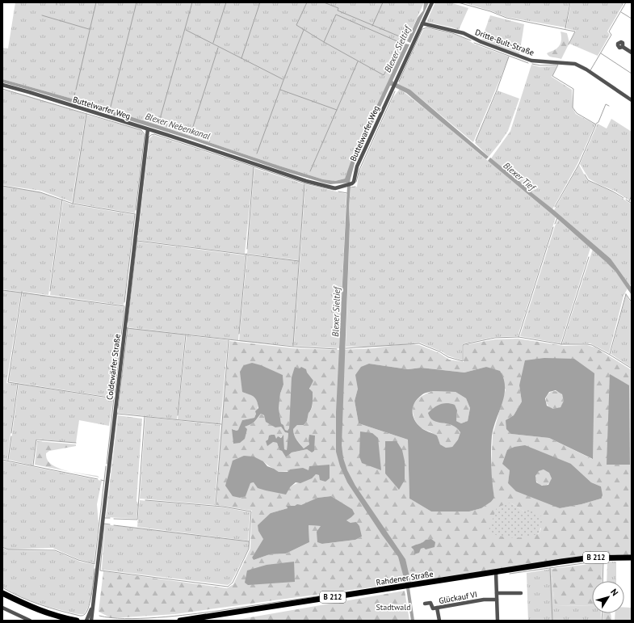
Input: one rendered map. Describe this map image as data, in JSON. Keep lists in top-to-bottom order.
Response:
{
  "streets": {
    "main road": ["B 212", "Rahdener Straße"],
    "street": [
      "Dritte-Bult-Straße",
      "Buttelwarfer Weg",
      "Coldewärfer Straße",
      "Glückauf VI"
    ]
  },
  "crossings": [
    ["Dritte-Bult-Straße", "Buttelwarfer Weg"],
    ["Buttelwarfer Weg", "Coldewärfer Straße"]
  ],
  "water": ["Blexer Sieltief", "Blexer Nebenkanal", "Blexer Tief"],
  "parks": ["Stadtwald"],
  "north": "top right"
}
